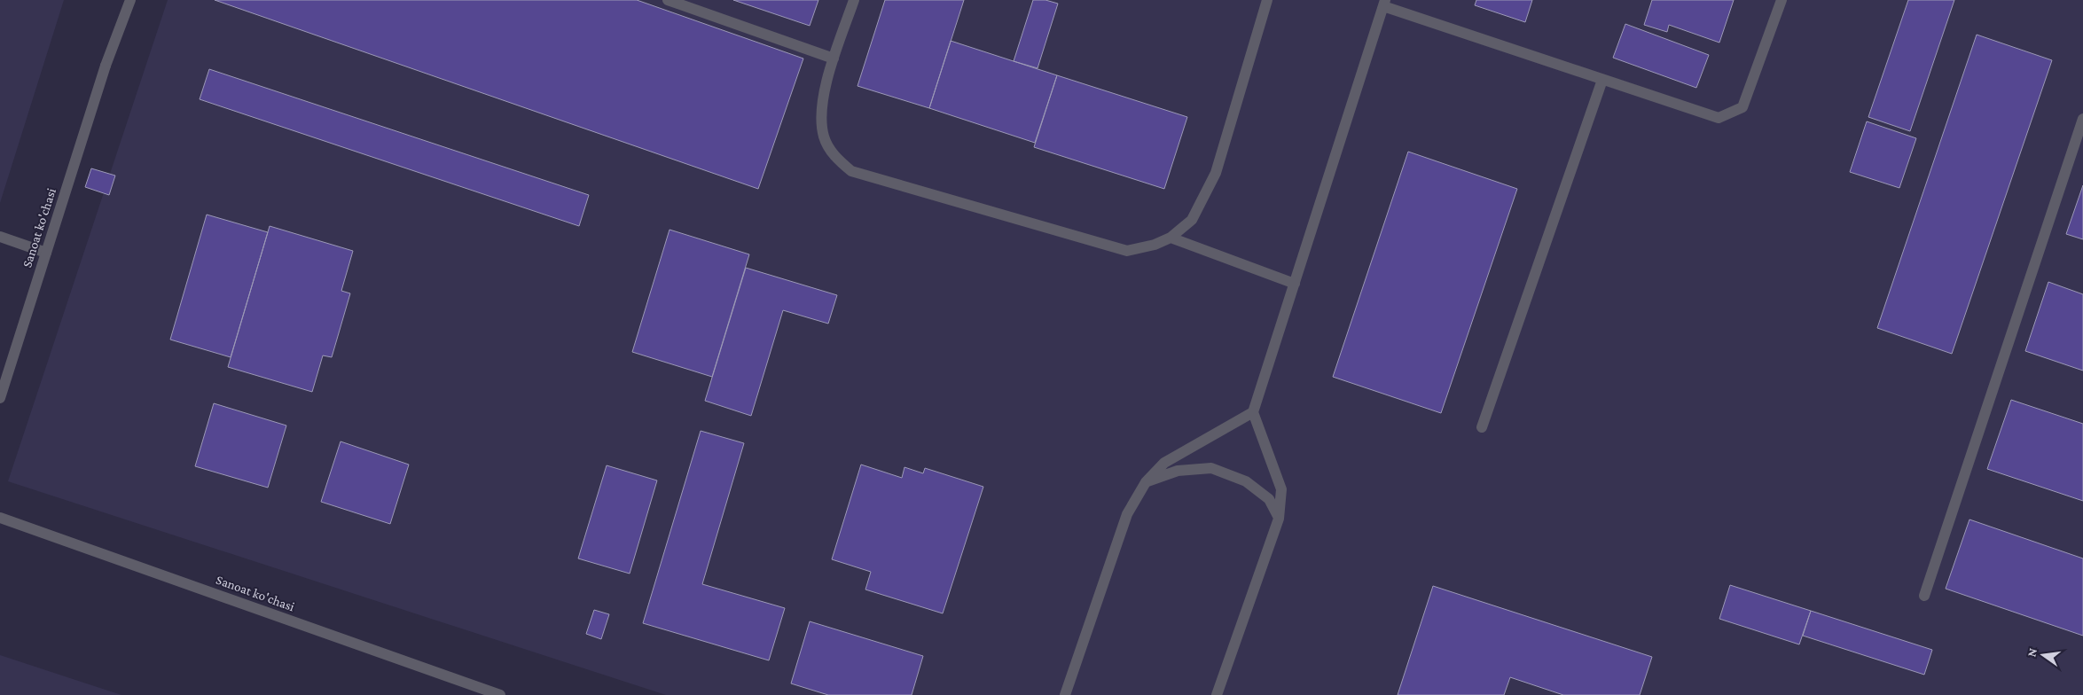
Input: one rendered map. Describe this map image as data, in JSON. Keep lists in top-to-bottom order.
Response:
{
  "streets": {
    "street": ["Sanoat ko'chasi"]
  },
  "north": "left"
}
